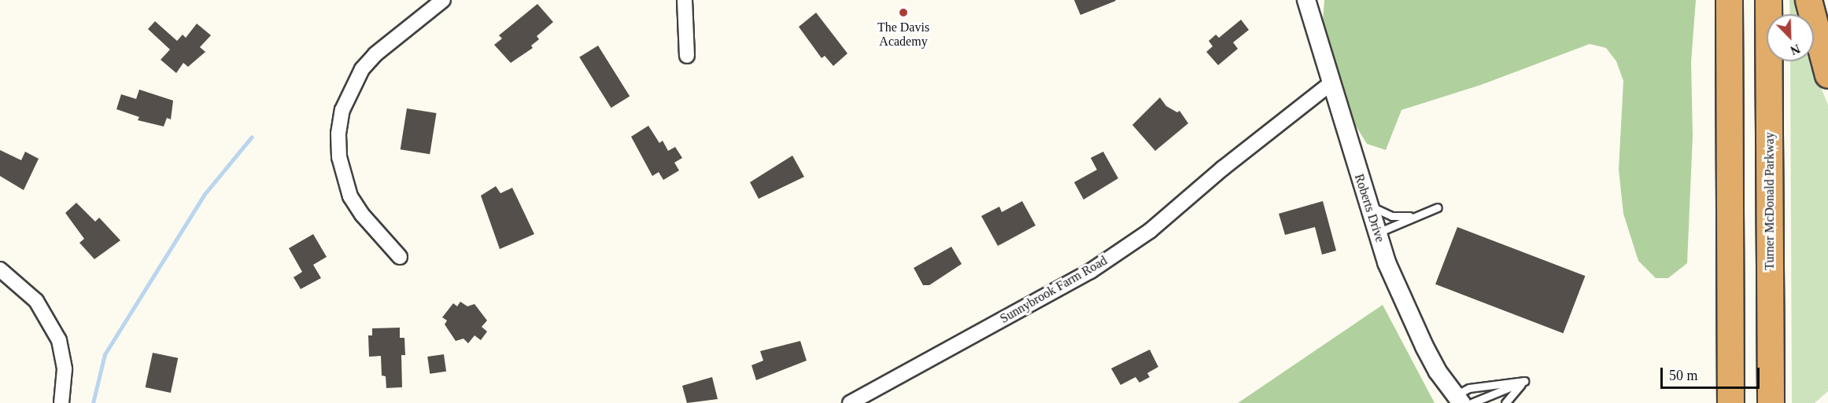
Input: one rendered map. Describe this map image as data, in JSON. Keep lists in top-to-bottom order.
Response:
{
  "streets": {
    "highway": ["Turner McDonald Parkway"],
    "street": ["Roberts Drive", "Sunnybrook Farm Road"]
  },
  "crossings": [
    ["Roberts Drive", "Sunnybrook Farm Road"]
  ],
  "places": ["The Davis Academy"],
  "scale_bar": "50 m",
  "north": "bottom right"
}
